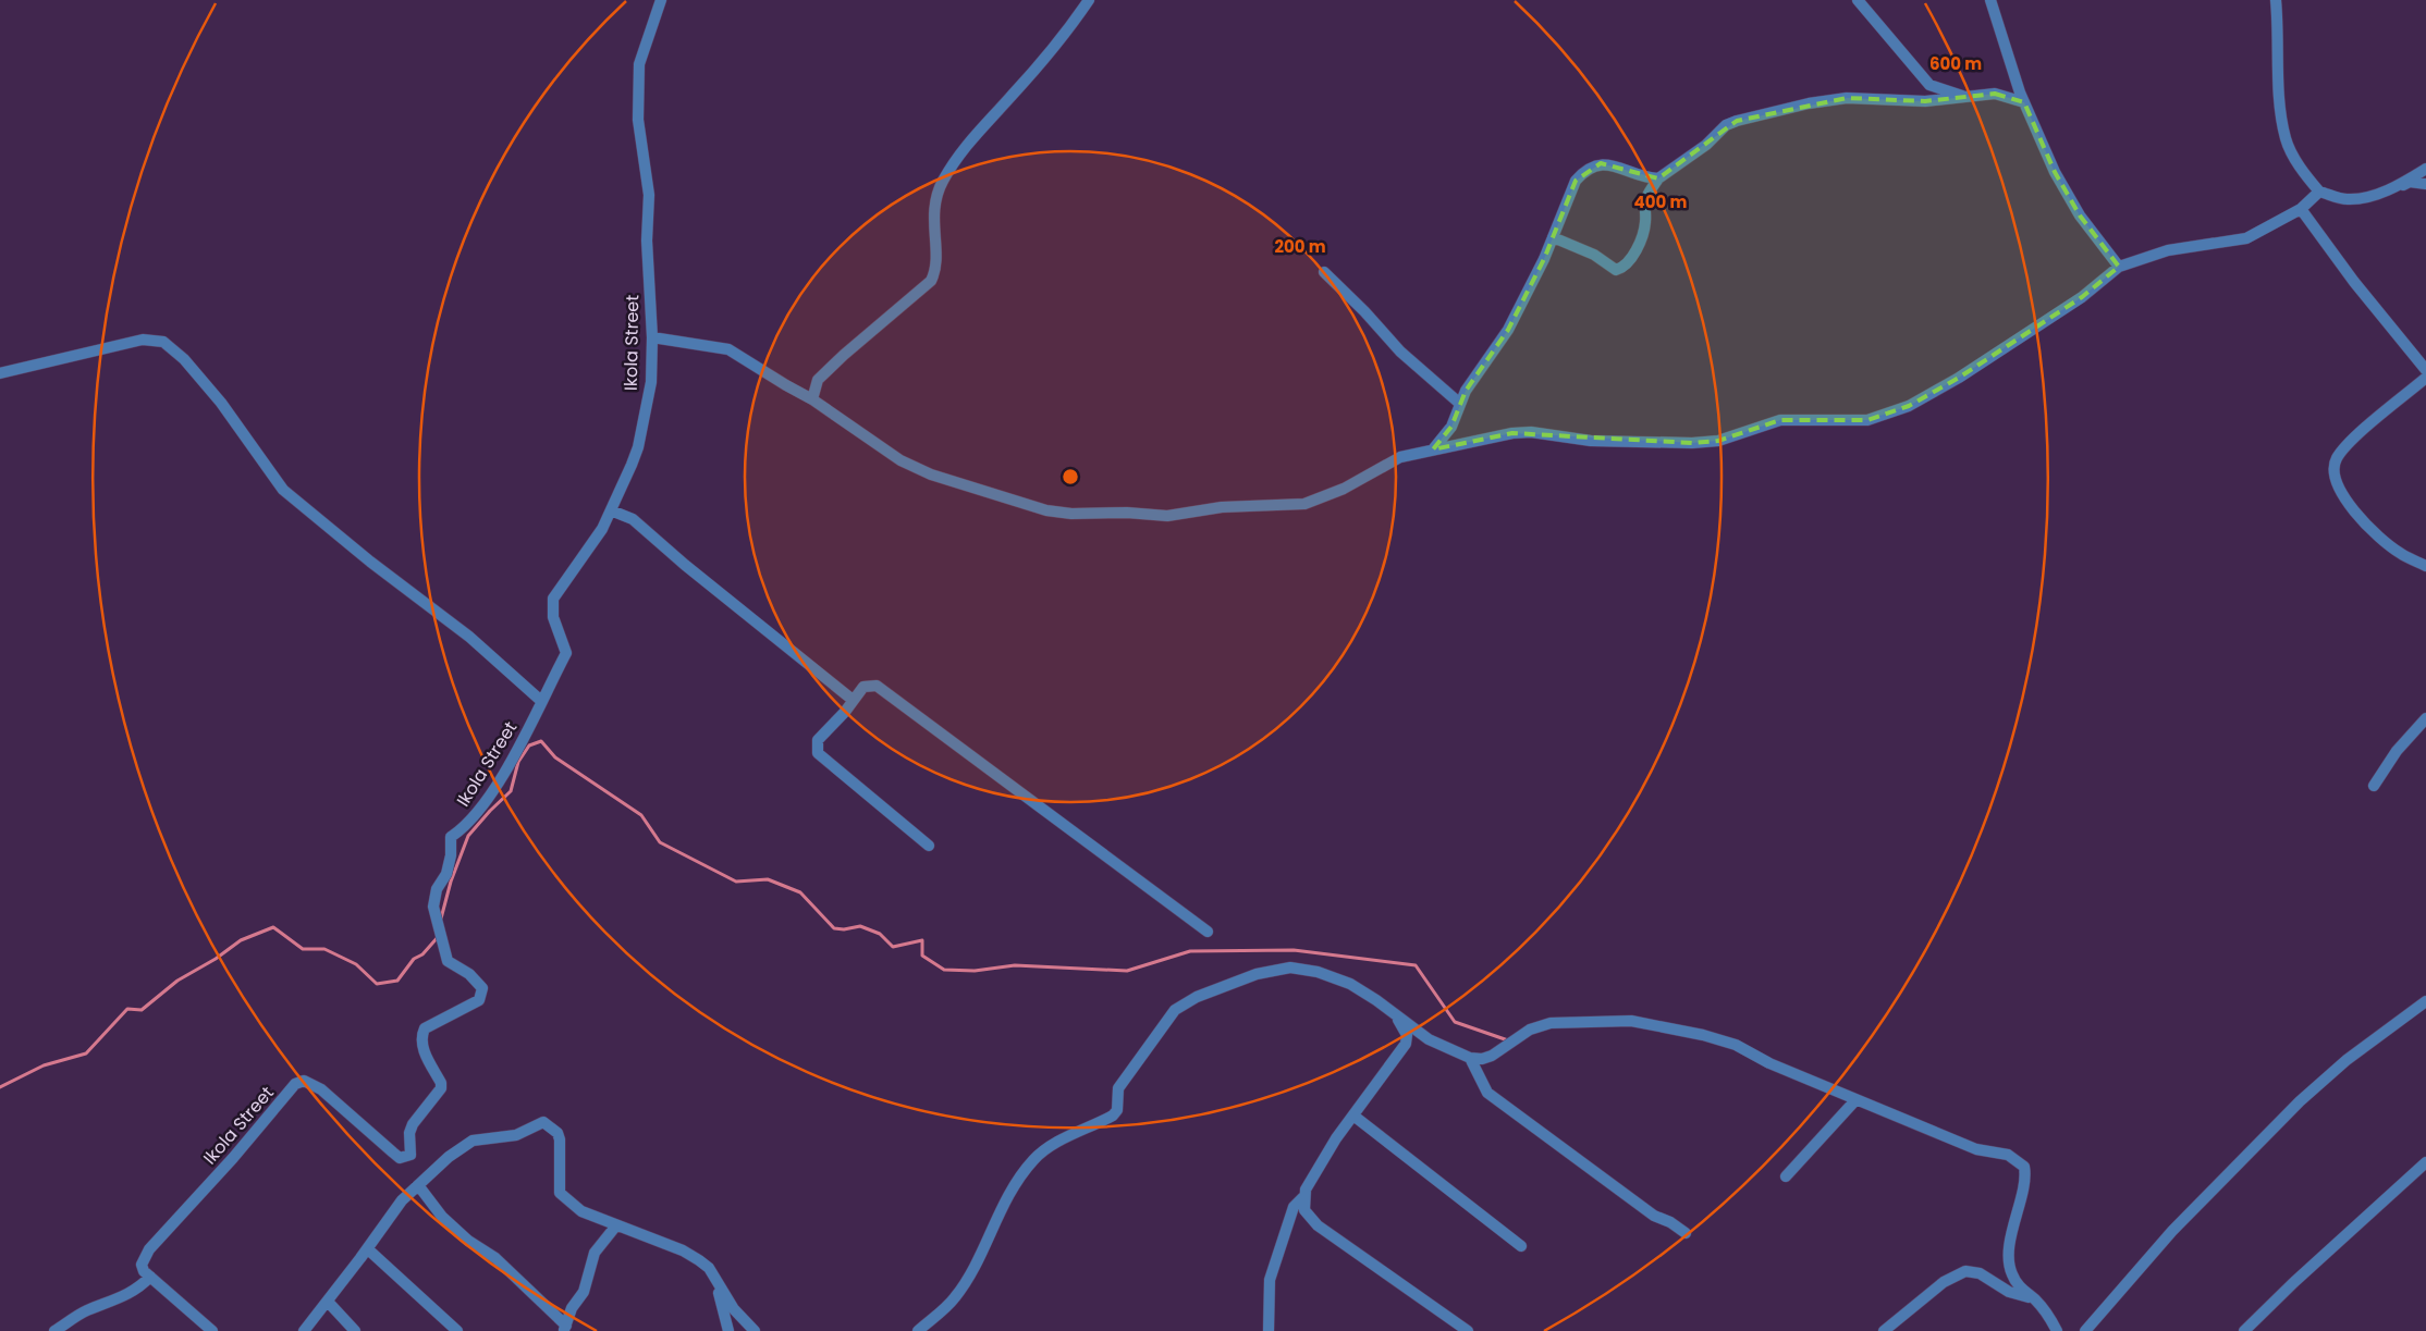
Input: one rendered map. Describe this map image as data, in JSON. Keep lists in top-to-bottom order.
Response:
{
  "streets": {
    "street": ["Ikola Street"]
  },
  "rings": ["600 m", "400 m", "200 m"]
}
